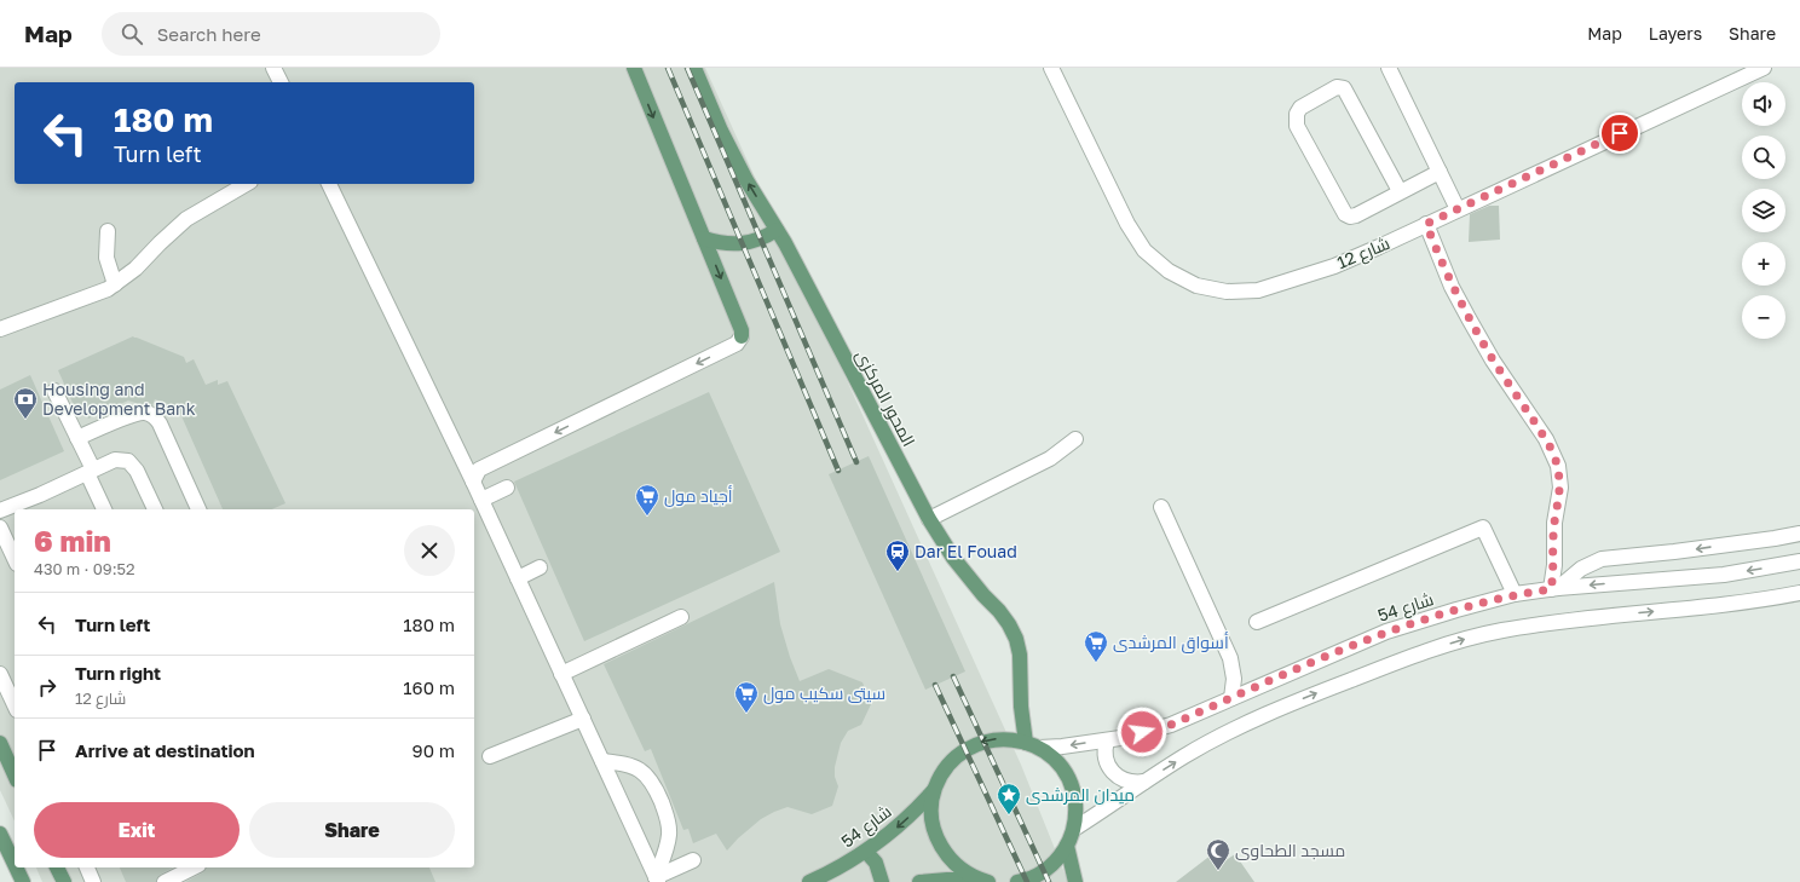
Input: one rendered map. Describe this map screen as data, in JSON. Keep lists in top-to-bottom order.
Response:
{
  "streets": {
    "main road": ["المحور المركزى", "شارع 54"],
    "street": ["شارع 12"]
  },
  "crossings": [
    ["المحور المركزى", "شارع 54"]
  ],
  "places": {
    "bank": ["Housing and Development Bank"],
    "supermarket": ["أجياد مول", "أسواق المرشدى", "سيتى سكيب مول"],
    "station": ["Dar El Fouad"],
    "place": ["ميدان المرشدى"],
    "mosque": ["مسجد الطحاوى"]
  },
  "page": {
    "header": "Map",
    "search": "Search here",
    "nav": ["Map", "Layers", "Share"],
    "map_buttons": ["+", "−"],
    "turn": ["180 m", "Turn left"],
    "heading": ["6 min", "430 m · 09:52"],
    "list": [
      {
        "name": "Turn left",
        "value": "180 m"
      },
      {
        "name": "Turn right",
        "note": "شارع 12",
        "value": "160 m"
      },
      {
        "name": "Arrive at destination",
        "value": "90 m"
      }
    ],
    "buttons": ["Exit", "Share"]
  }
}
